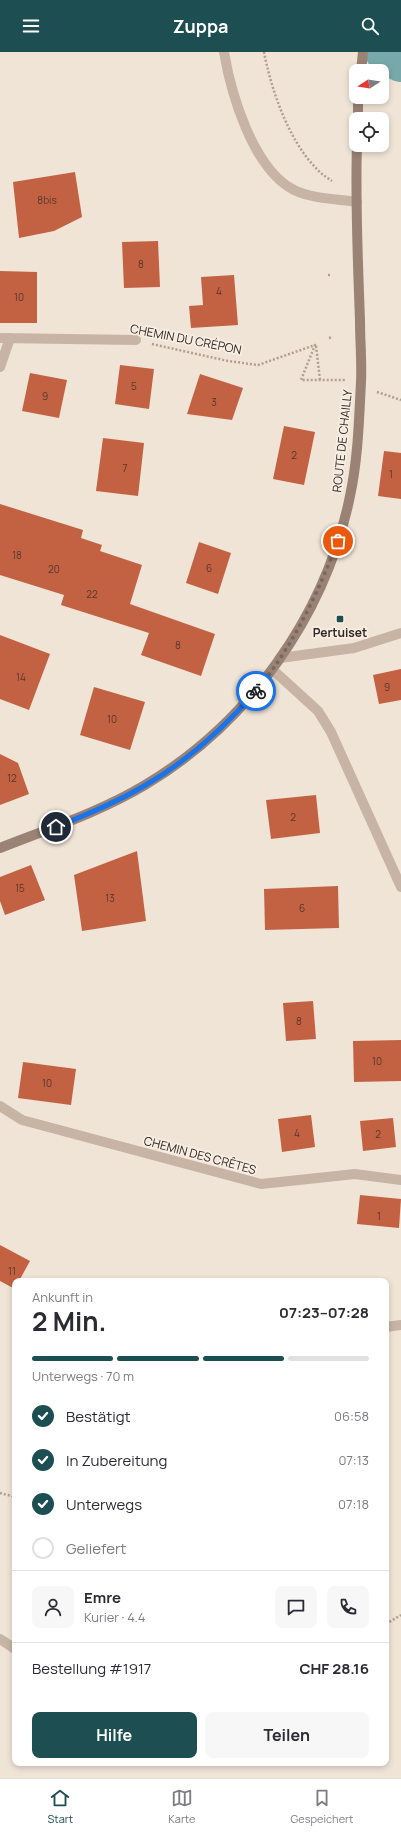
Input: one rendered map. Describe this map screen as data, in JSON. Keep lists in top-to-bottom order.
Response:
{
  "streets": {
    "main road": ["ROUTE DE CHAILLY"],
    "street": ["CHEMIN DU CRÉPON", "CHEMIN DES CRÊTES"]
  },
  "places": {
    "transit": ["Pertuiset"]
  },
  "house_numbers": [
    "8bis",
    "8",
    "4",
    "10",
    "5",
    "9",
    "3",
    "2",
    "7",
    "1",
    "18",
    "6",
    "20",
    "22",
    "8",
    "14",
    "9",
    "10",
    "12",
    "2",
    "15",
    "13",
    "6",
    "8",
    "10",
    "10",
    "4",
    "2",
    "1",
    "11"
  ],
  "north": "left",
  "page": {
    "header": "Zuppa",
    "heading": ["2 Min.", "Ankunft in", "07:23–07:28"],
    "panel": [
      "Emre",
      "Kurier · 4.4",
      "Bestellung #1917",
      "CHF 28.16"
    ],
    "bar": "Unterwegs · 70 m",
    "list": [
      ["Bestätigt", "06:58"],
      ["In Zubereitung", "07:13"],
      ["Unterwegs", "07:18"],
      "Geliefert"
    ],
    "buttons": ["Hilfe", "Teilen"],
    "tabs": ["Start", "Karte", "Gespeichert"]
  }
}
